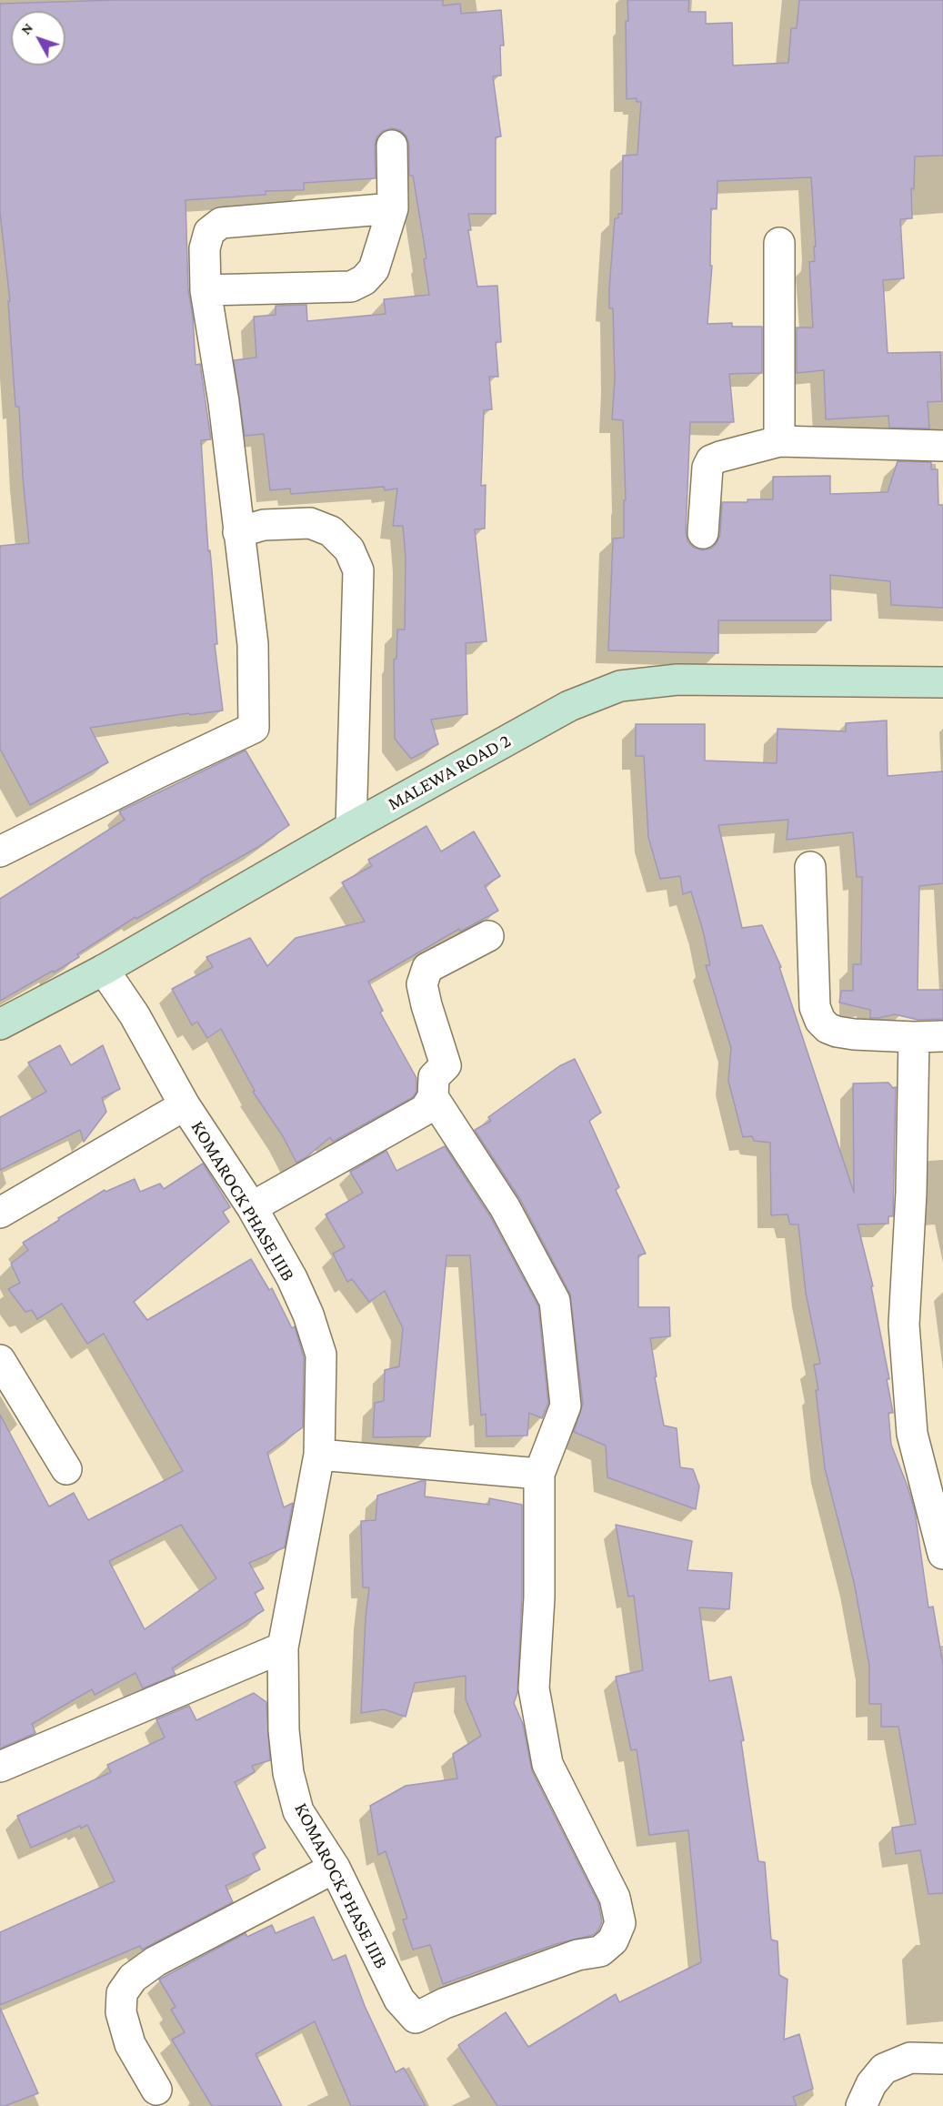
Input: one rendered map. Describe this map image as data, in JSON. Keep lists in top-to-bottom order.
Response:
{
  "streets": {
    "main road": ["MALEWA ROAD 2"],
    "street": ["KOMAROCK PHASE IIIB"]
  },
  "crossings": [
    ["MALEWA ROAD 2", "KOMAROCK PHASE IIIB"]
  ],
  "north": "top left"
}
